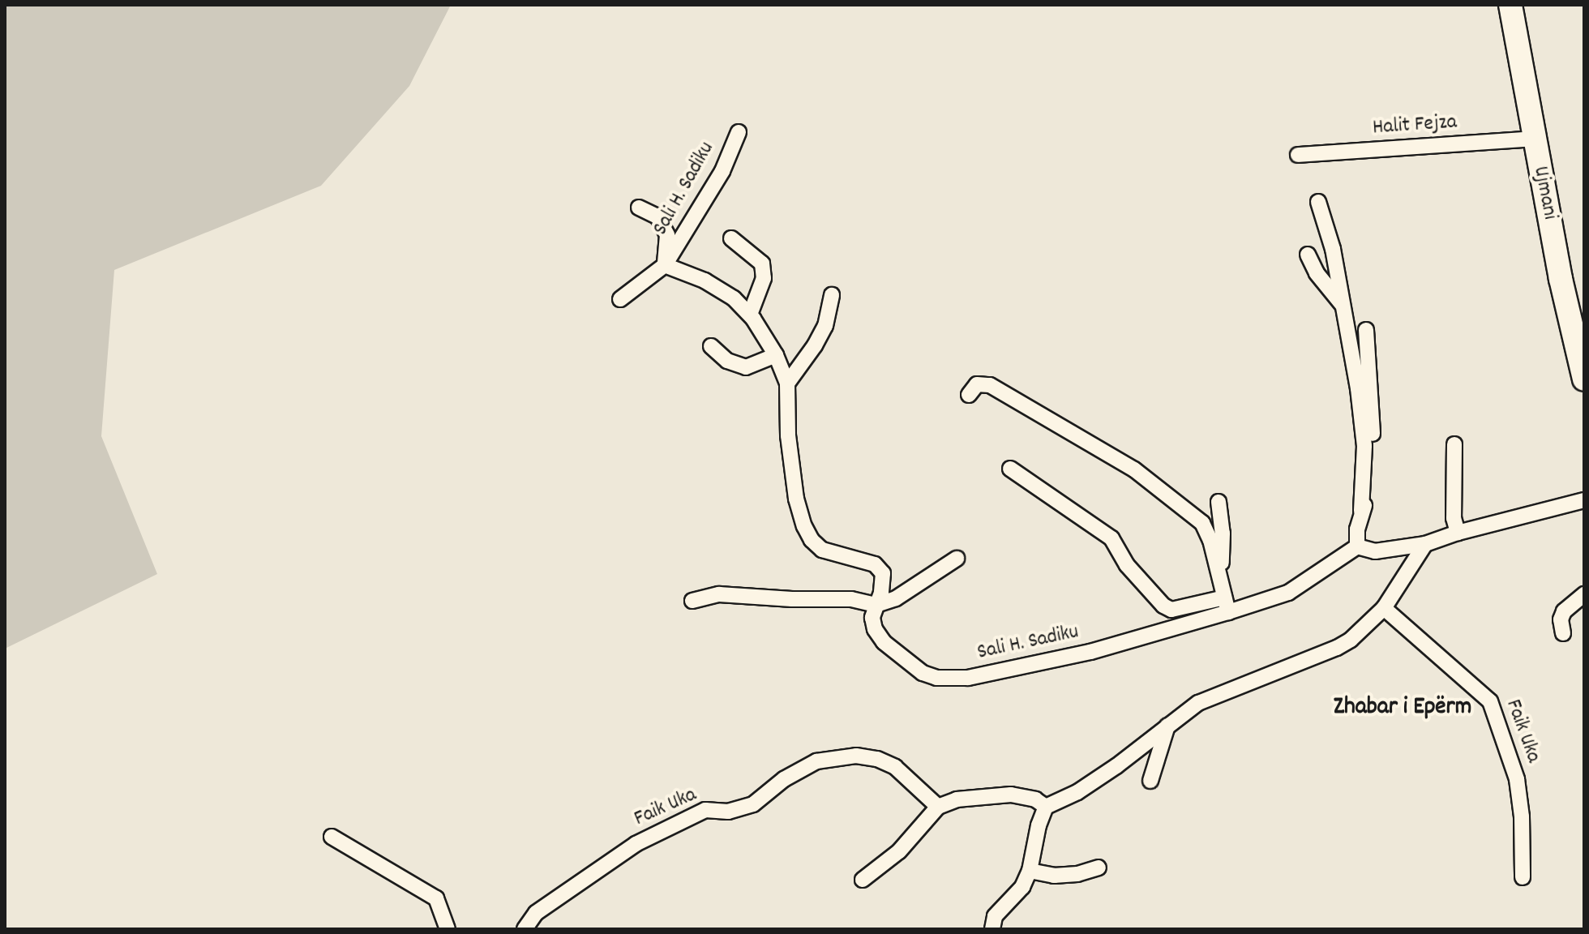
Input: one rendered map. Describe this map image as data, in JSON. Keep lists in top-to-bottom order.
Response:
{
  "streets": {
    "main road": ["Ujmani"],
    "street": ["Halit Fejza", "Sali H. Sadiku", "Faik Uka"]
  },
  "crossings": [
    ["Halit Fejza", "Ujmani"]
  ],
  "districts": ["Zhabar i Epërm"]
}
